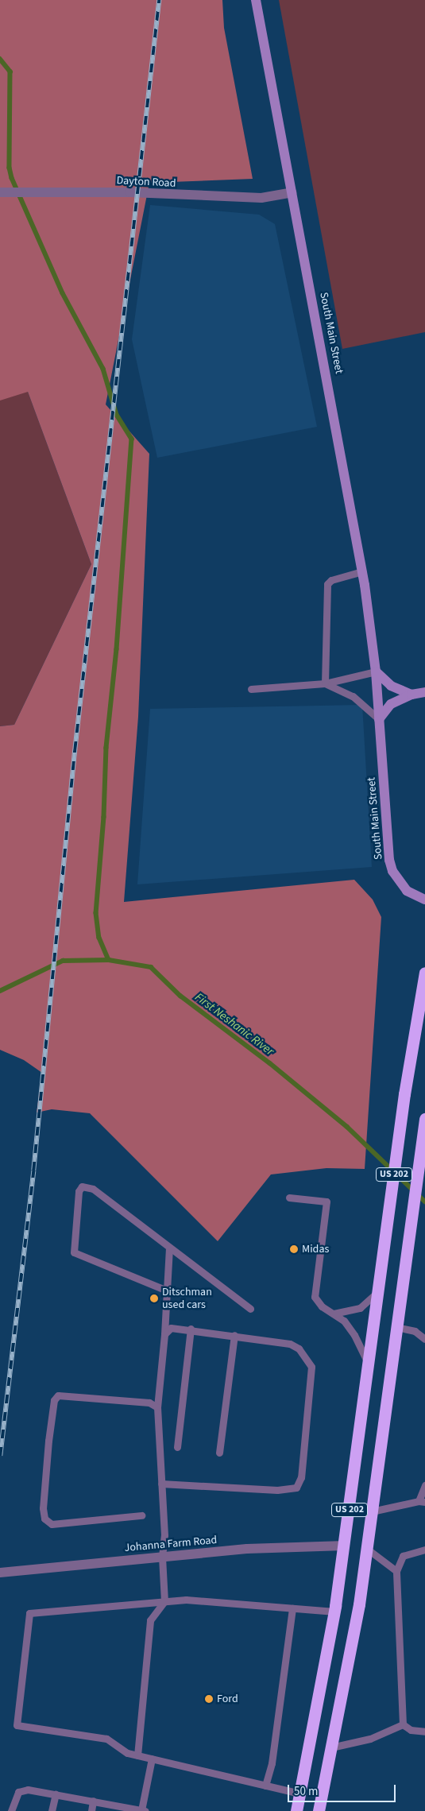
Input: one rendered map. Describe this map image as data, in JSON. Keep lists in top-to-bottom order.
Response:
{
  "streets": {
    "highway": ["US 202"],
    "street": ["Dayton Road", "South Main Street", "Johanna Farm Road"]
  },
  "crossings": [
    ["Dayton Road", "South Main Street"],
    ["US 202", "Johanna Farm Road"]
  ],
  "water": ["First Neshanic River"],
  "places": ["Midas", "Ditschman used cars", "Ford"],
  "scale_bar": "50 m"
}
